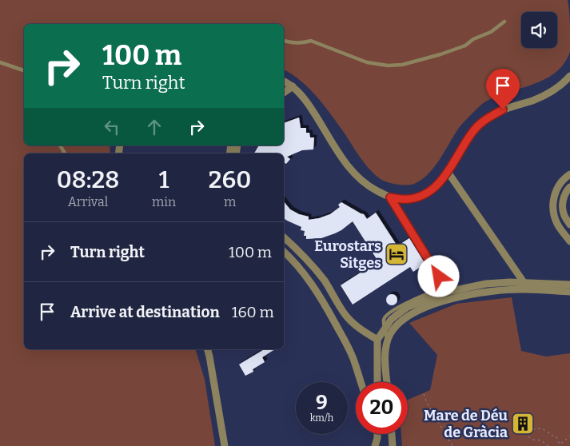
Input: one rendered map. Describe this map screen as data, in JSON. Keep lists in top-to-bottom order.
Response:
{
  "places": {
    "hotel": ["Eurostars Sitges"],
    "building": ["Mare de Déu de Gràcia"]
  },
  "page": {
    "turn": ["100 m", "Turn right"],
    "eta": [
      "08:28",
      "Arrival",
      "1",
      "min",
      "260",
      "m"
    ],
    "list": [
      {
        "name": "Turn right",
        "value": "100 m"
      },
      {
        "name": "Arrive at destination",
        "value": "160 m"
      }
    ],
    "speed": "9 km/h",
    "limit": "20"
  }
}
